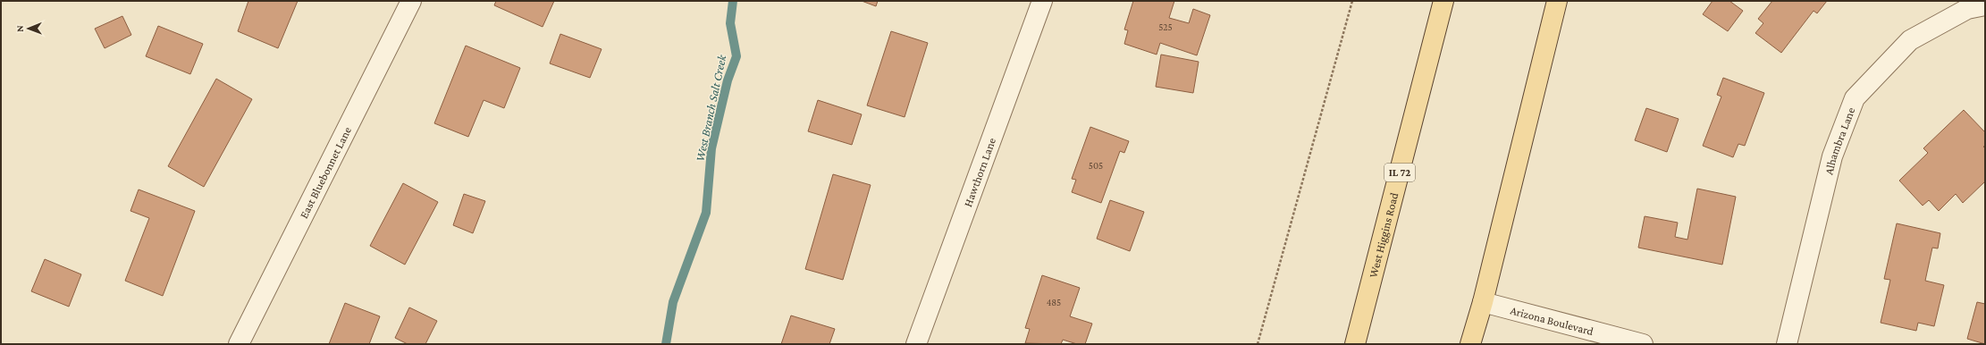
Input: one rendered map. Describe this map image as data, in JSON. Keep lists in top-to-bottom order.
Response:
{
  "streets": {
    "main road": ["IL 72", "West Higgins Road"],
    "street": [
      "Alhambra Lane",
      "East Bluebonnet Lane",
      "Hawthorn Lane",
      "Arizona Boulevard"
    ]
  },
  "water": ["West Branch Salt Creek"],
  "house_numbers": ["525", "505", "485"],
  "north": "left"
}
